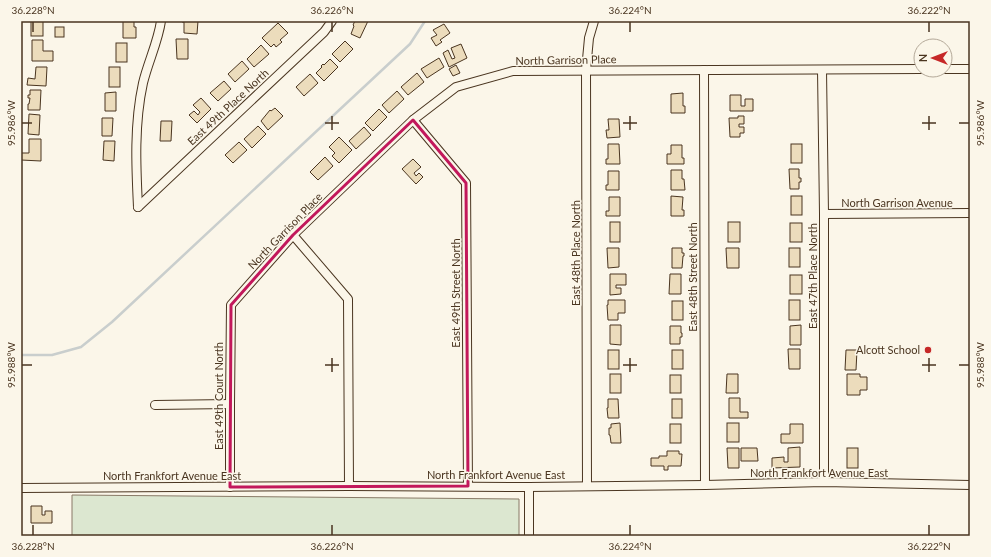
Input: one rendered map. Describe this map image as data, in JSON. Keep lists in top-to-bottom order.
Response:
{
  "streets": {
    "street": [
      "North Garrison Place",
      "East 49th Place North",
      "North Garrison Avenue",
      "East 48th Place North",
      "East 47th Place North",
      "East 48th Street North",
      "East 49th Street North",
      "East 49th Court North",
      "North Frankfort Avenue East"
    ]
  },
  "crossings": [
    ["North Garrison Place", "East 48th Place North"],
    ["North Garrison Place", "East 47th Place North"],
    ["North Garrison Place", "East 48th Street North"],
    ["North Garrison Place", "East 49th Street North"],
    ["North Garrison Place", "East 49th Court North"],
    ["North Garrison Avenue", "East 47th Place North"],
    ["East 48th Place North", "North Frankfort Avenue East"],
    ["East 47th Place North", "North Frankfort Avenue East"],
    ["East 48th Street North", "North Frankfort Avenue East"],
    ["East 49th Street North", "North Frankfort Avenue East"],
    ["East 49th Court North", "North Frankfort Avenue East"]
  ],
  "places": ["Alcott School"],
  "north": "left",
  "coordinates": [
    "36.228°N",
    "36.226°N",
    "36.224°N",
    "36.222°N",
    "95.986°W",
    "95.988°W"
  ]
}
